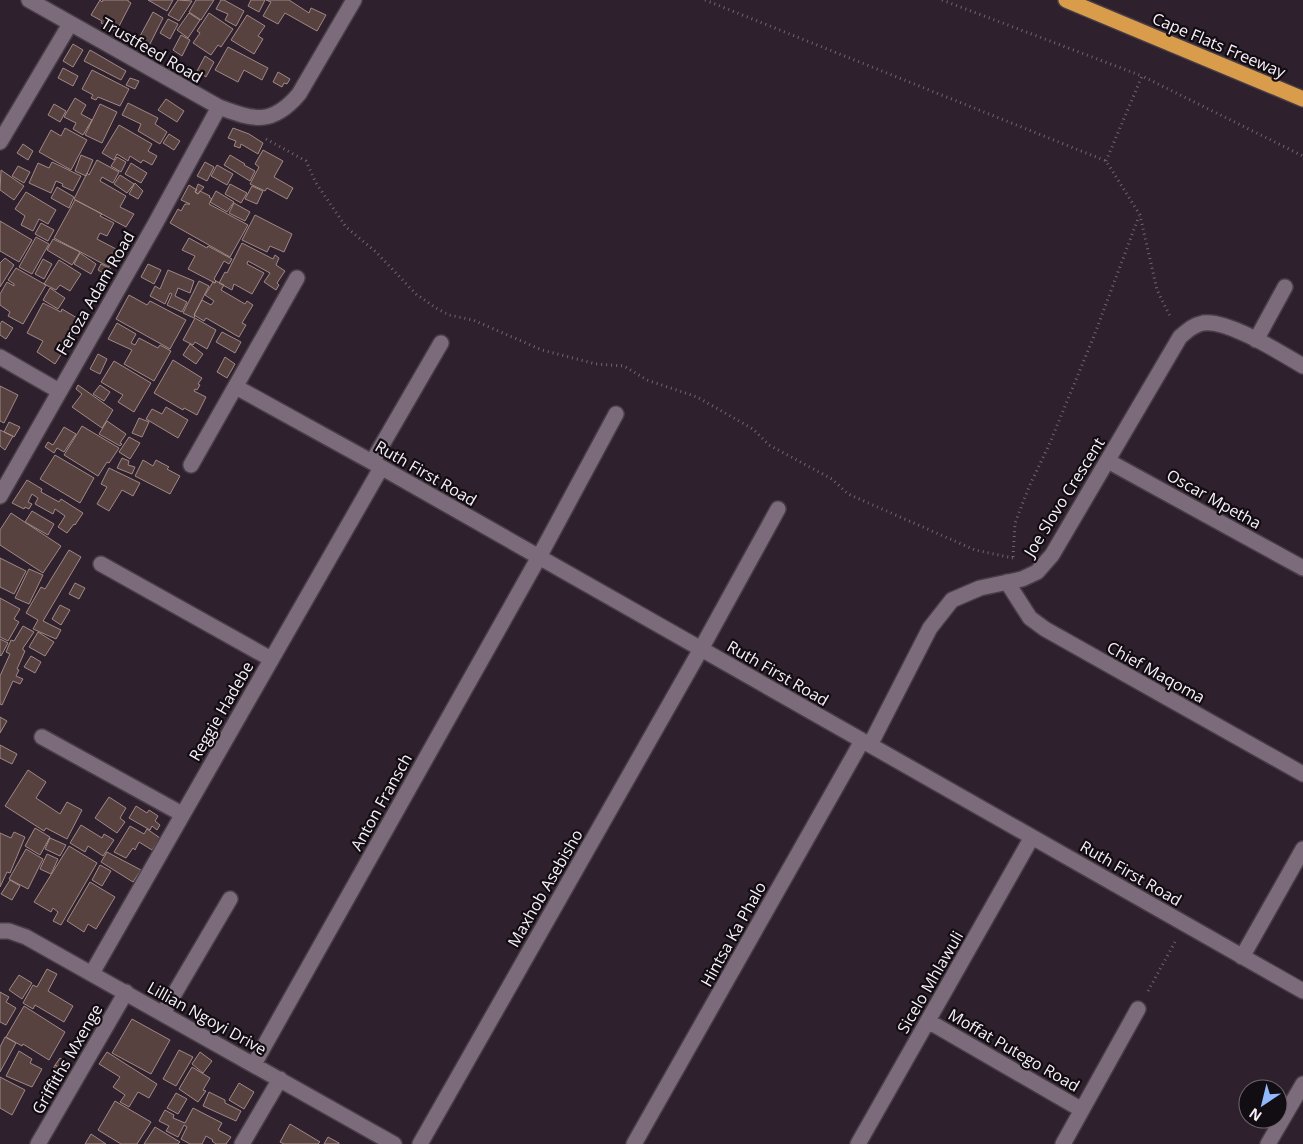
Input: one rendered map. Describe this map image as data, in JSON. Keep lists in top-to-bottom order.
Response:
{
  "streets": {
    "highway": ["Cape Flats Freeway"],
    "street": [
      "Trustfeed Road",
      "Feroza Adam Road",
      "Ruth First Road",
      "Joe Slovo Crescent",
      "Oscar Mpetha",
      "Chief Maqoma",
      "Reggie Hadebe",
      "Anton Fransch",
      "Maxhob Asebisho",
      "Hintsa Ka Phalo",
      "Sicelo Mhlawuli",
      "Lillian Ngoyi Drive",
      "Moffat Putego Road",
      "Griffiths Mxenge"
    ]
  },
  "crossings": [
    ["Trustfeed Road", "Feroza Adam Road"],
    ["Ruth First Road", "Joe Slovo Crescent"],
    ["Ruth First Road", "Reggie Hadebe"],
    ["Ruth First Road", "Anton Fransch"],
    ["Ruth First Road", "Maxhob Asebisho"],
    ["Ruth First Road", "Hintsa Ka Phalo"],
    ["Ruth First Road", "Sicelo Mhlawuli"],
    ["Joe Slovo Crescent", "Oscar Mpetha"],
    ["Joe Slovo Crescent", "Chief Maqoma"],
    ["Joe Slovo Crescent", "Hintsa Ka Phalo"],
    ["Reggie Hadebe", "Lillian Ngoyi Drive"],
    ["Anton Fransch", "Lillian Ngoyi Drive"],
    ["Sicelo Mhlawuli", "Moffat Putego Road"],
    ["Lillian Ngoyi Drive", "Griffiths Mxenge"]
  ],
  "north": "bottom left"
}
